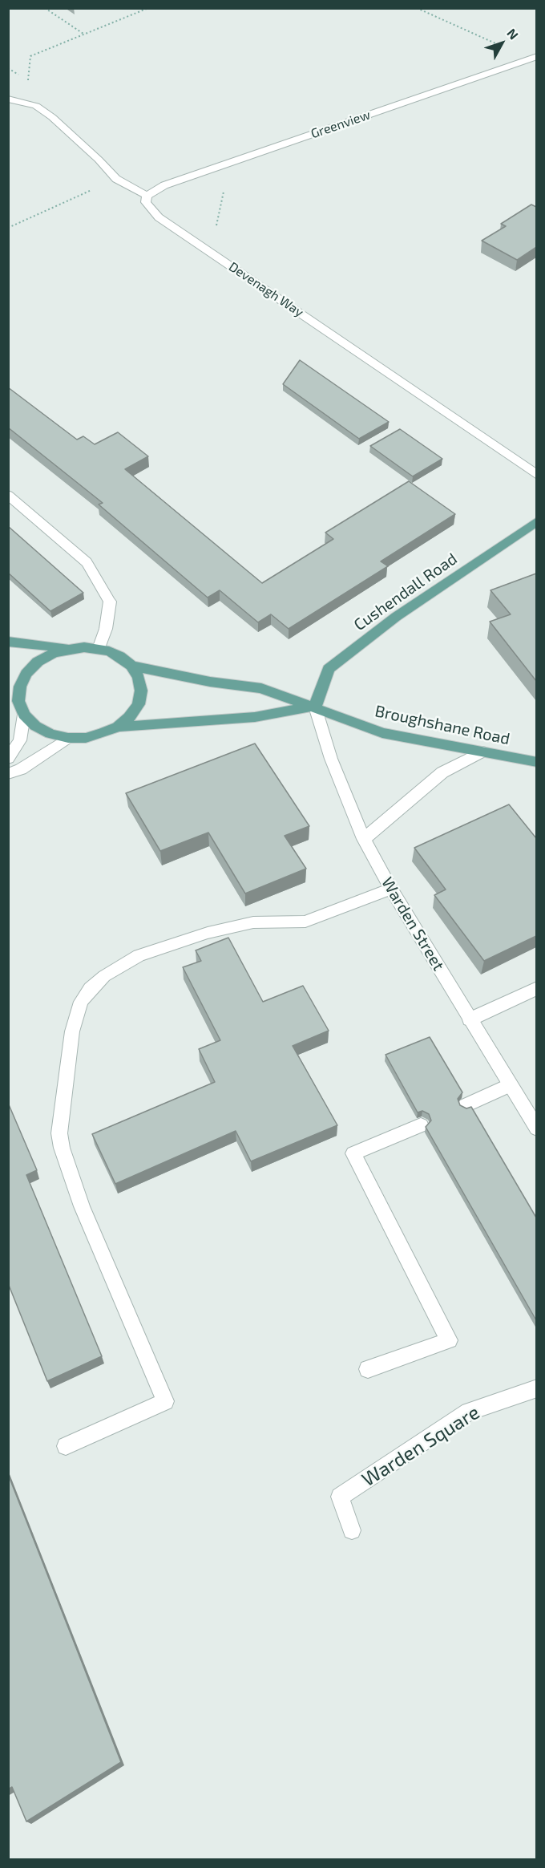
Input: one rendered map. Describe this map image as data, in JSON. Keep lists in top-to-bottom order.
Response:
{
  "streets": {
    "main road": ["Cushendall Road", "Broughshane Road"],
    "street": [
      "Greenview",
      "Devenagh Way",
      "Warden Street",
      "Warden Square"
    ]
  },
  "crossings": [
    ["Greenview", "Devenagh Way"],
    ["Cushendall Road", "Broughshane Road"],
    ["Cushendall Road", "Warden Street"],
    ["Broughshane Road", "Warden Street"]
  ],
  "north": "top right"
}
